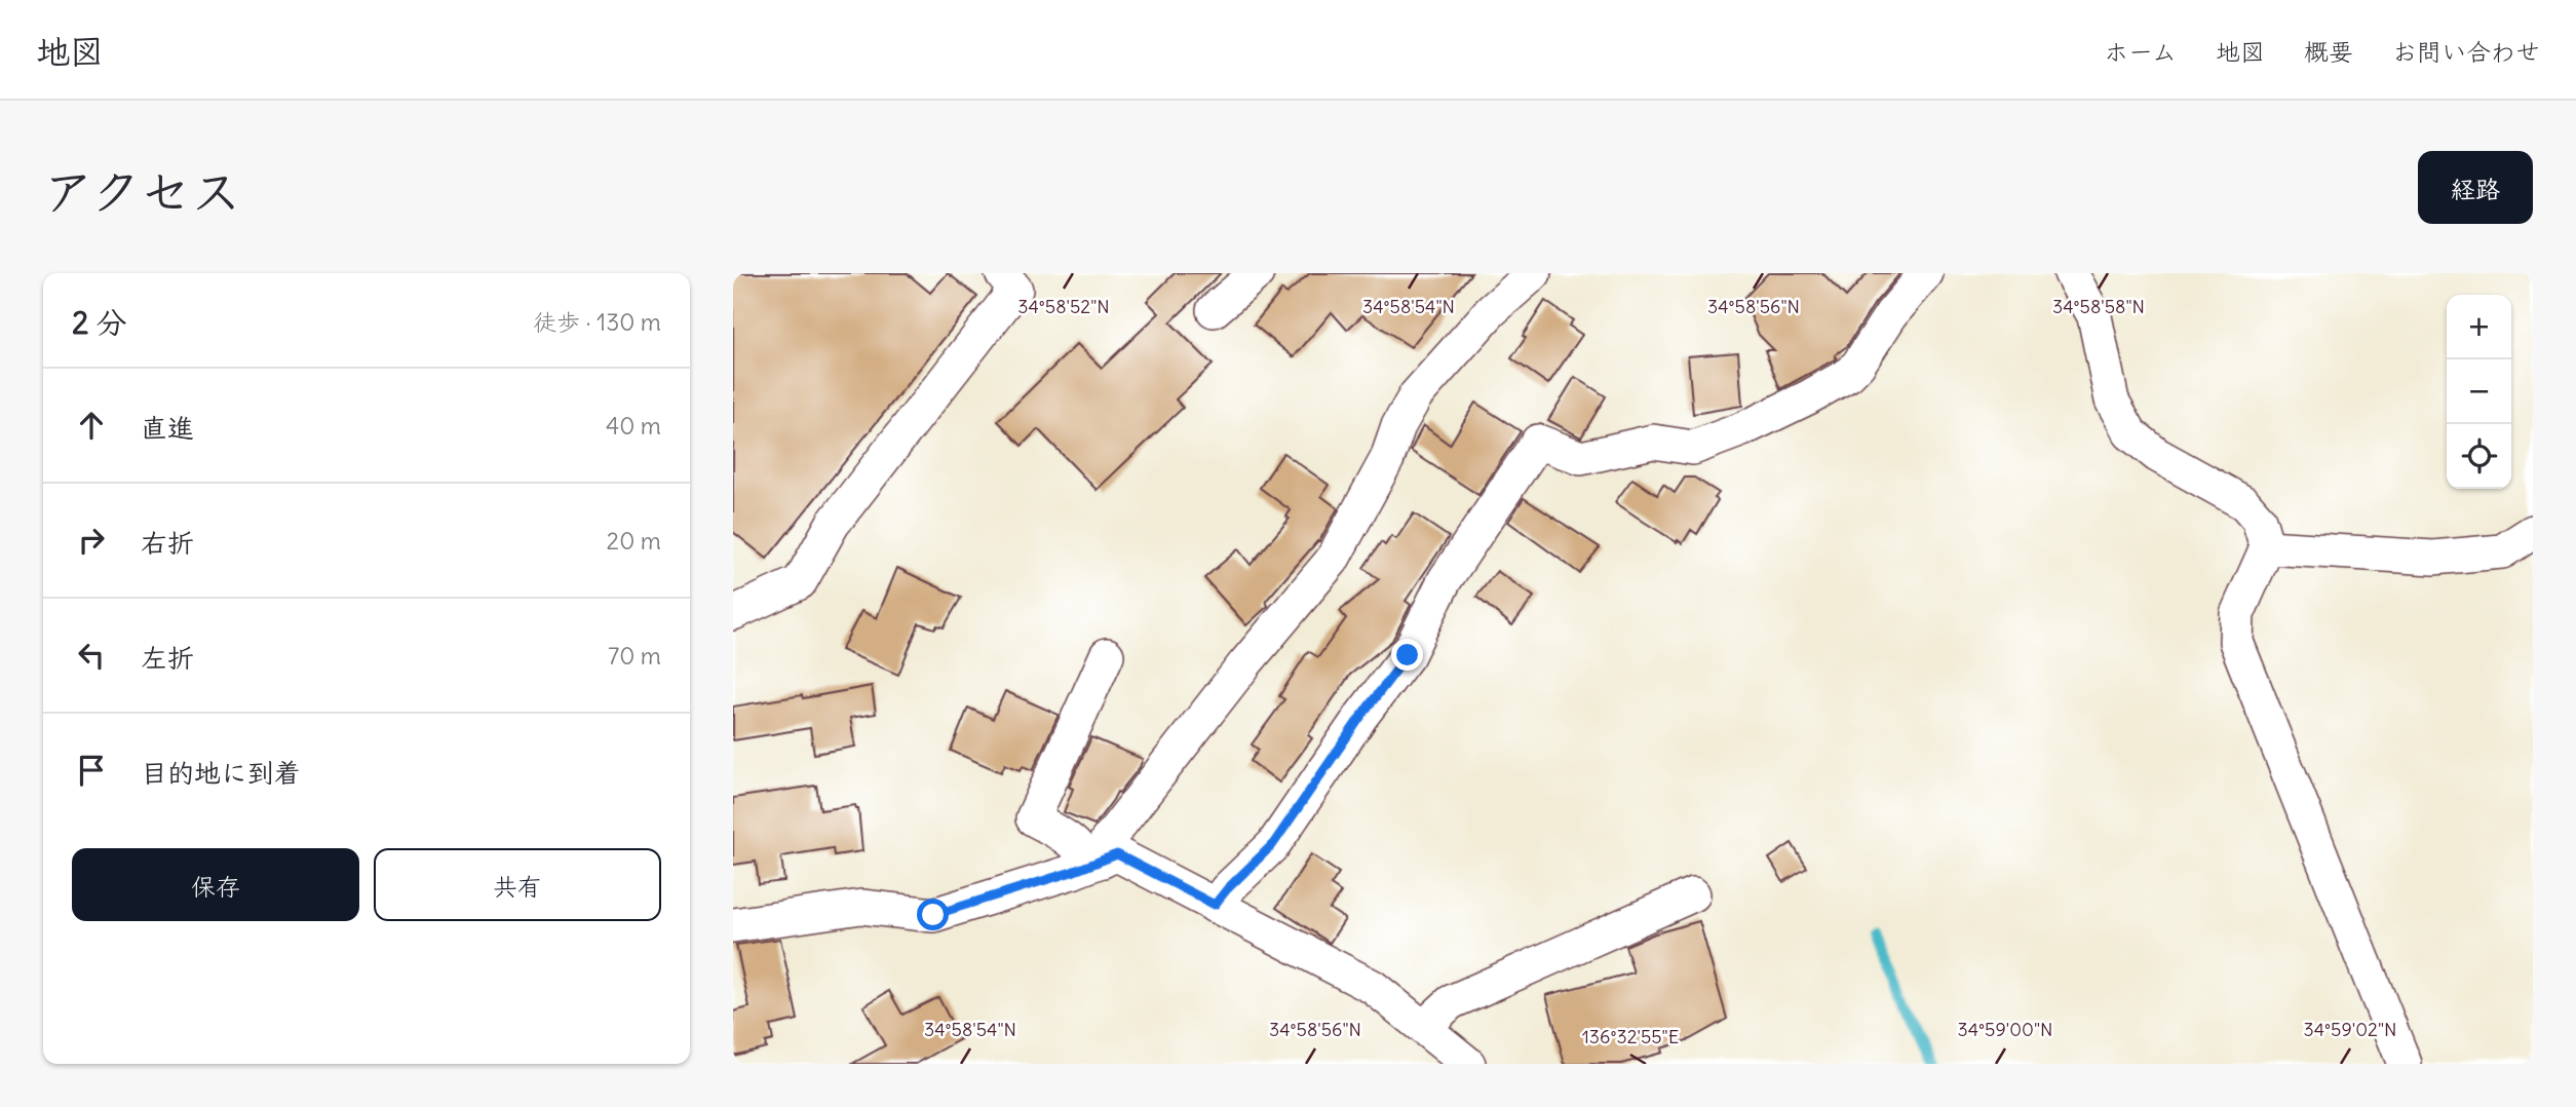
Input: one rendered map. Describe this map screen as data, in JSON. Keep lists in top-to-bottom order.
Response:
{
  "page": {
    "header": "地図",
    "nav": [
      "ホーム",
      "地図",
      "概要",
      "お問い合わせ"
    ],
    "title": "アクセス",
    "buttons": [
      "経路",
      ["保存", "共有"]
    ],
    "heading": ["2 分", "徒歩 · 130 m"],
    "map_buttons": ["+", "−"],
    "list": [
      ["直進", "40 m"],
      ["右折", "20 m"],
      ["左折", "70 m"],
      "目的地に到着"
    ]
  },
  "coordinates": [
    "34°58'52\"N",
    "34°58'54\"N",
    "34°58'56\"N",
    "34°58'58\"N",
    "34°59'00\"N",
    "34°59'02\"N",
    "136°32'55\"E"
  ]
}
